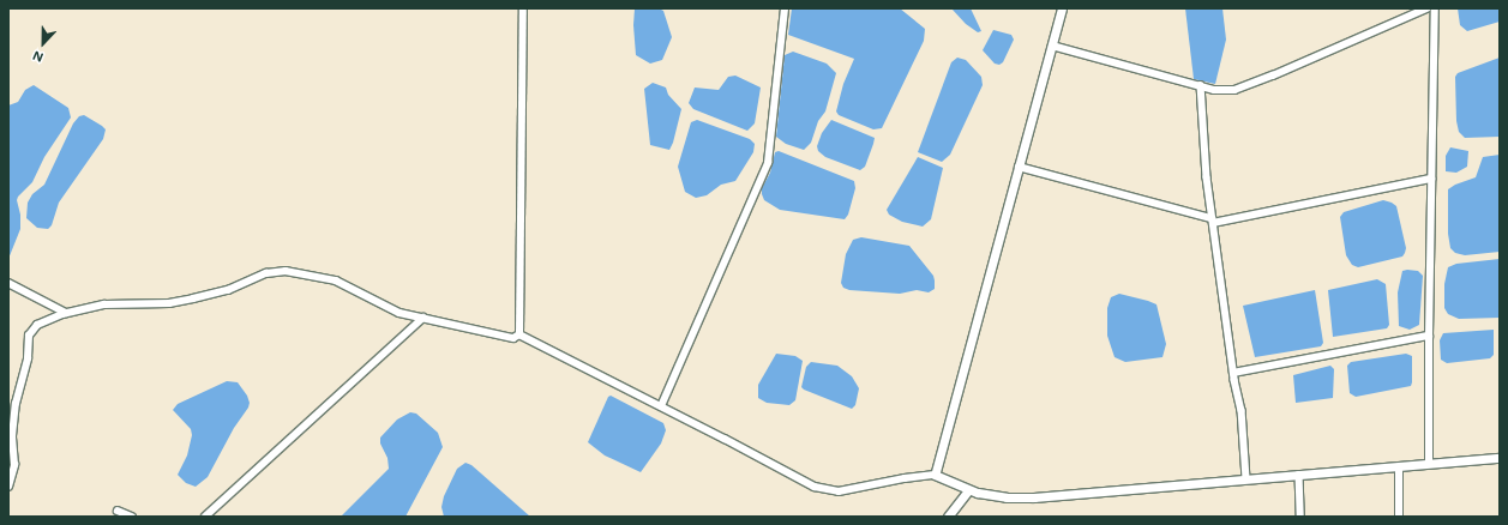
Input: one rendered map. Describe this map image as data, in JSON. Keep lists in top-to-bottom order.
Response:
{
  "north": "bottom"
}
